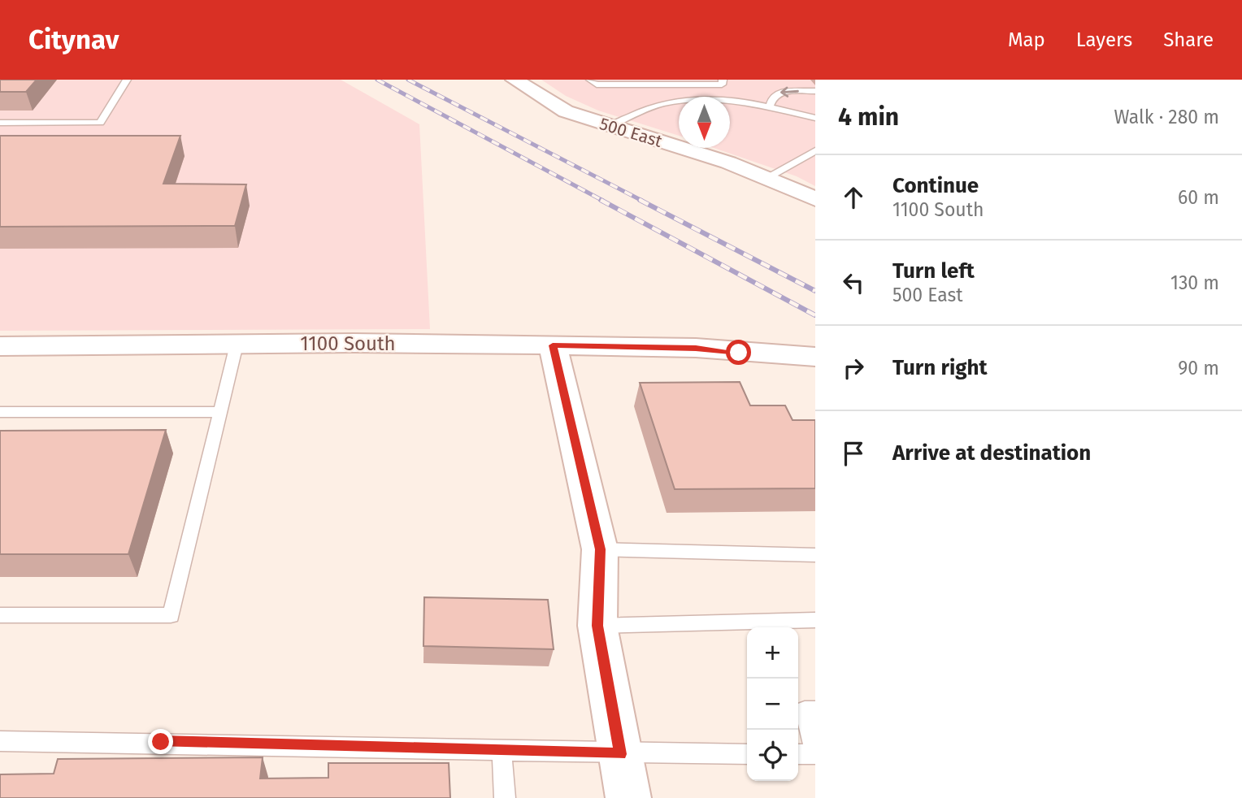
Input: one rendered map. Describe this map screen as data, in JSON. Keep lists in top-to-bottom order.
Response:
{
  "streets": {
    "street": ["500 East", "1100 South"]
  },
  "north": "bottom",
  "page": {
    "header": "Citynav",
    "nav": ["Map", "Layers", "Share"],
    "heading": ["4 min", "Walk · 280 m"],
    "list": [
      ["Continue", "1100 South", "60 m"],
      ["Turn left", "500 East", "130 m"],
      ["Turn right", "90 m"],
      "Arrive at destination"
    ],
    "map_buttons": ["+", "−"]
  }
}
